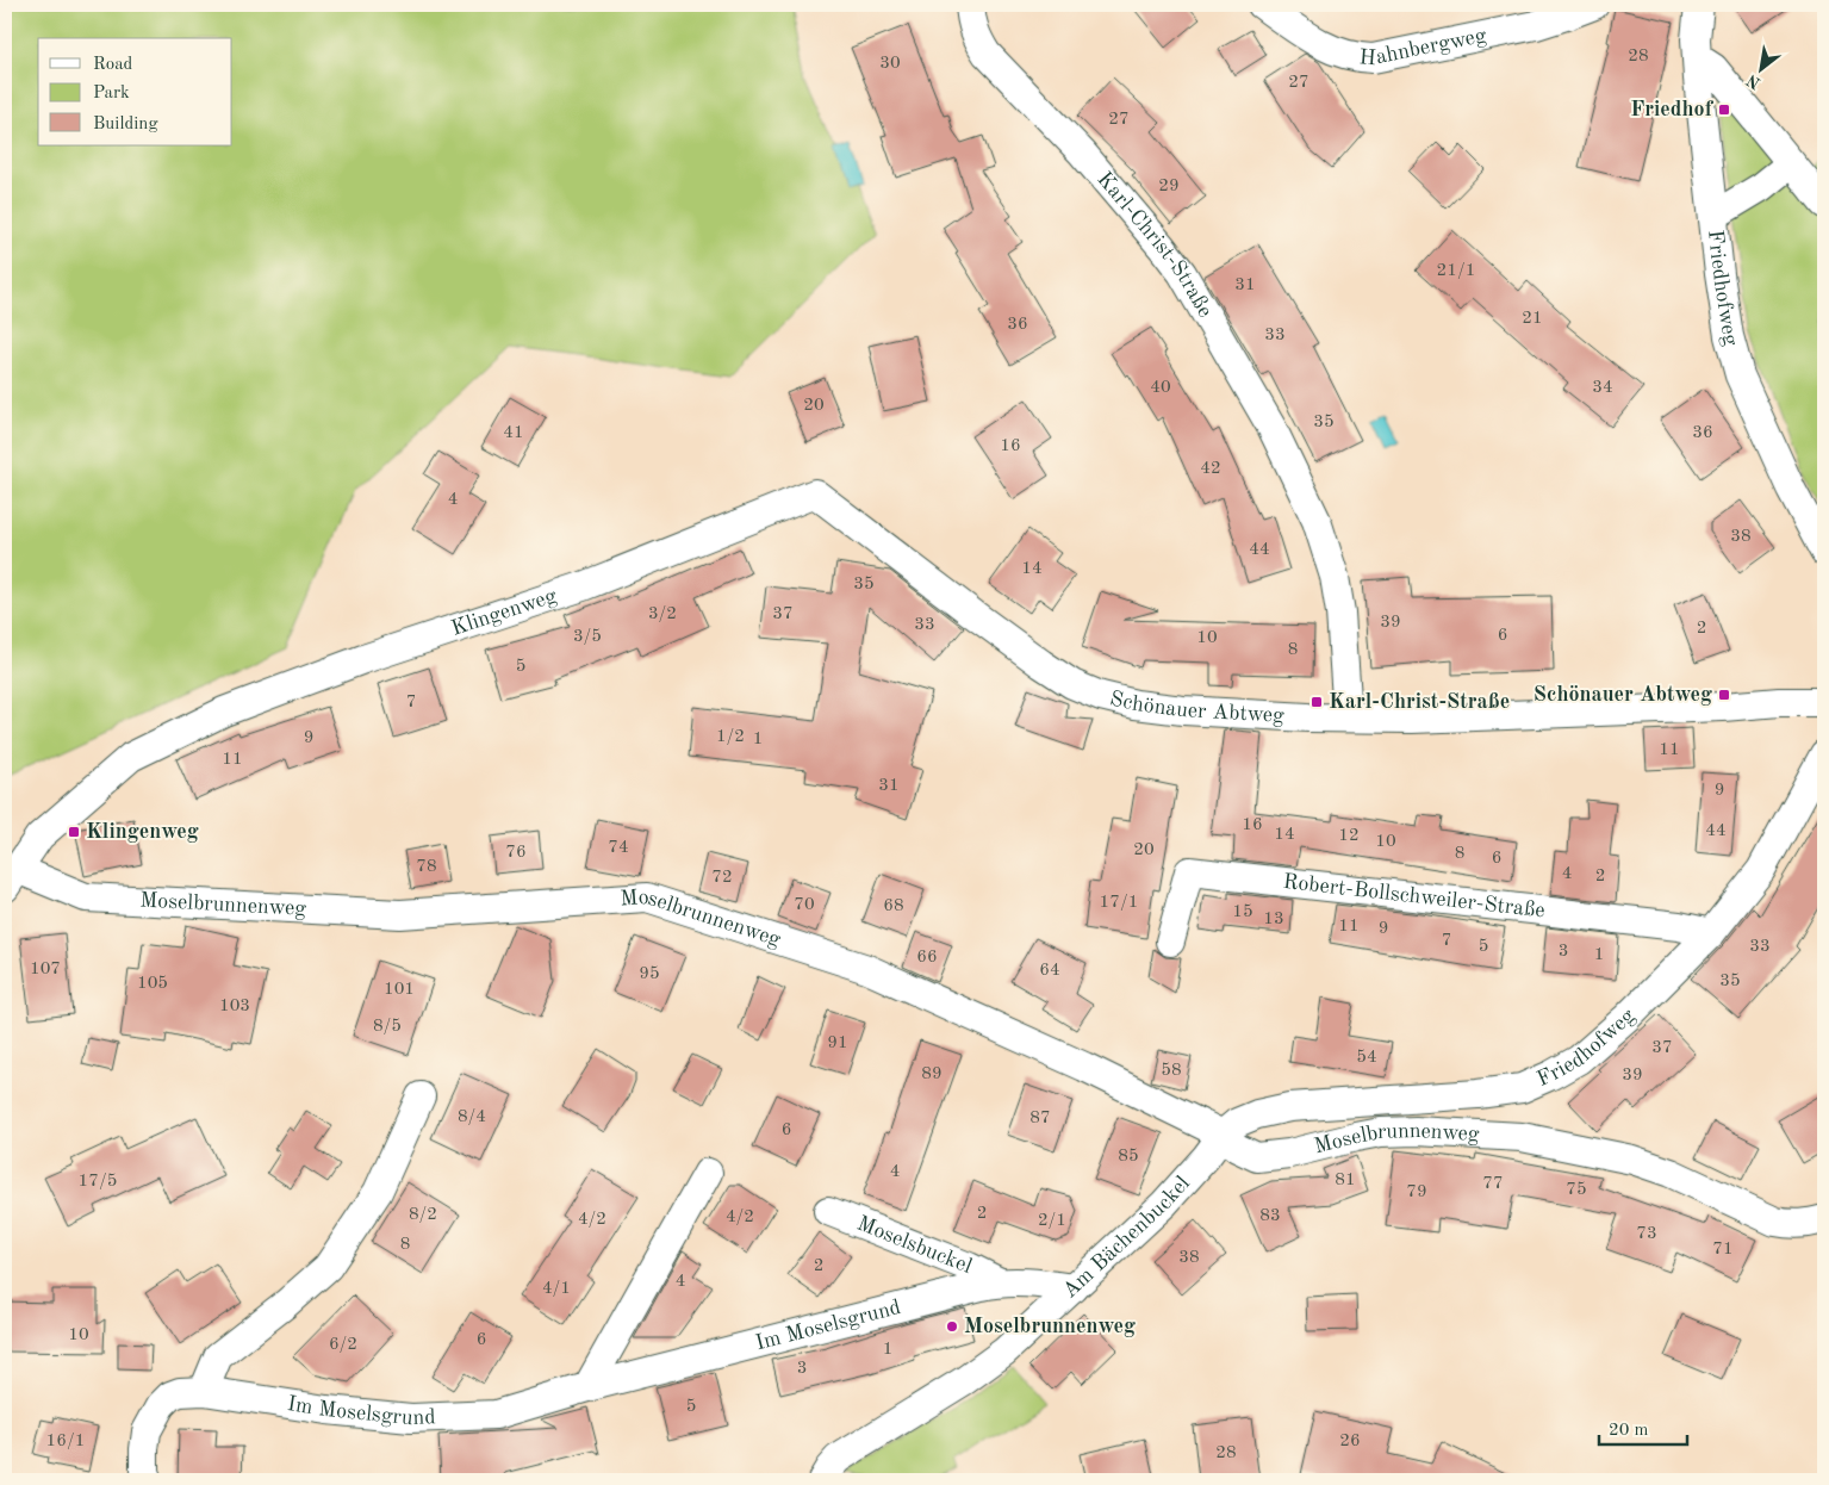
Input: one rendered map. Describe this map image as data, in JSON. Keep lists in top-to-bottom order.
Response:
{
  "streets": {
    "street": [
      "Hahnbergweg",
      "Karl-Christ-Straße",
      "Friedhofweg",
      "Klingenweg",
      "Schönauer Abtweg",
      "Robert-Bollschweiler-Straße",
      "Moselbrunnenweg",
      "Am Bächenbuckel",
      "Moselsbuckel",
      "Im Moselsgrund"
    ]
  },
  "crossings": [
    ["Karl-Christ-Straße", "Schönauer Abtweg"],
    ["Friedhofweg", "Robert-Bollschweiler-Straße"],
    ["Friedhofweg", "Moselbrunnenweg"],
    ["Friedhofweg", "Am Bächenbuckel"],
    ["Klingenweg", "Schönauer Abtweg"],
    ["Klingenweg", "Moselbrunnenweg"],
    ["Moselbrunnenweg", "Am Bächenbuckel"],
    ["Am Bächenbuckel", "Im Moselsgrund"],
    ["Moselsbuckel", "Im Moselsgrund"]
  ],
  "places": {
    "transit": [
      "Friedhof",
      "Schönauer Abtweg",
      "Karl-Christ-Straße",
      "Klingenweg"
    ],
    "other": ["Moselbrunnenweg"]
  },
  "house_numbers": [
    "28",
    "30",
    "27",
    "27",
    "29",
    "21/1",
    "31",
    "21",
    "36",
    "33",
    "40",
    "34",
    "20",
    "35",
    "41",
    "36",
    "16",
    "42",
    "4",
    "38",
    "44",
    "14",
    "35",
    "3/2",
    "37",
    "39",
    "33",
    "2",
    "6",
    "3/5",
    "10",
    "8",
    "5",
    "7",
    "1/2",
    "9",
    "1",
    "11",
    "11",
    "31",
    "9",
    "16",
    "44",
    "14",
    "12",
    "10",
    "74",
    "20",
    "76",
    "8",
    "6",
    "78",
    "4",
    "2",
    "72",
    "17/1",
    "70",
    "68",
    "15",
    "13",
    "11",
    "9",
    "7",
    "5",
    "33",
    "3",
    "1",
    "66",
    "107",
    "64",
    "95",
    "35",
    "105",
    "101",
    "103",
    "8/5",
    "91",
    "37",
    "54",
    "58",
    "89",
    "39",
    "8/4",
    "87",
    "6",
    "85",
    "4",
    "81",
    "17/5",
    "77",
    "75",
    "79",
    "2",
    "8/2",
    "83",
    "4/2",
    "4/2",
    "2/1",
    "73",
    "8",
    "71",
    "38",
    "2",
    "4",
    "4/1",
    "10",
    "6",
    "6/2",
    "1",
    "3",
    "5",
    "16/1",
    "26",
    "28"
  ],
  "legend": ["Road", "Park", "Building"],
  "scale_bar": "20 m",
  "north": "bottom left"
}
